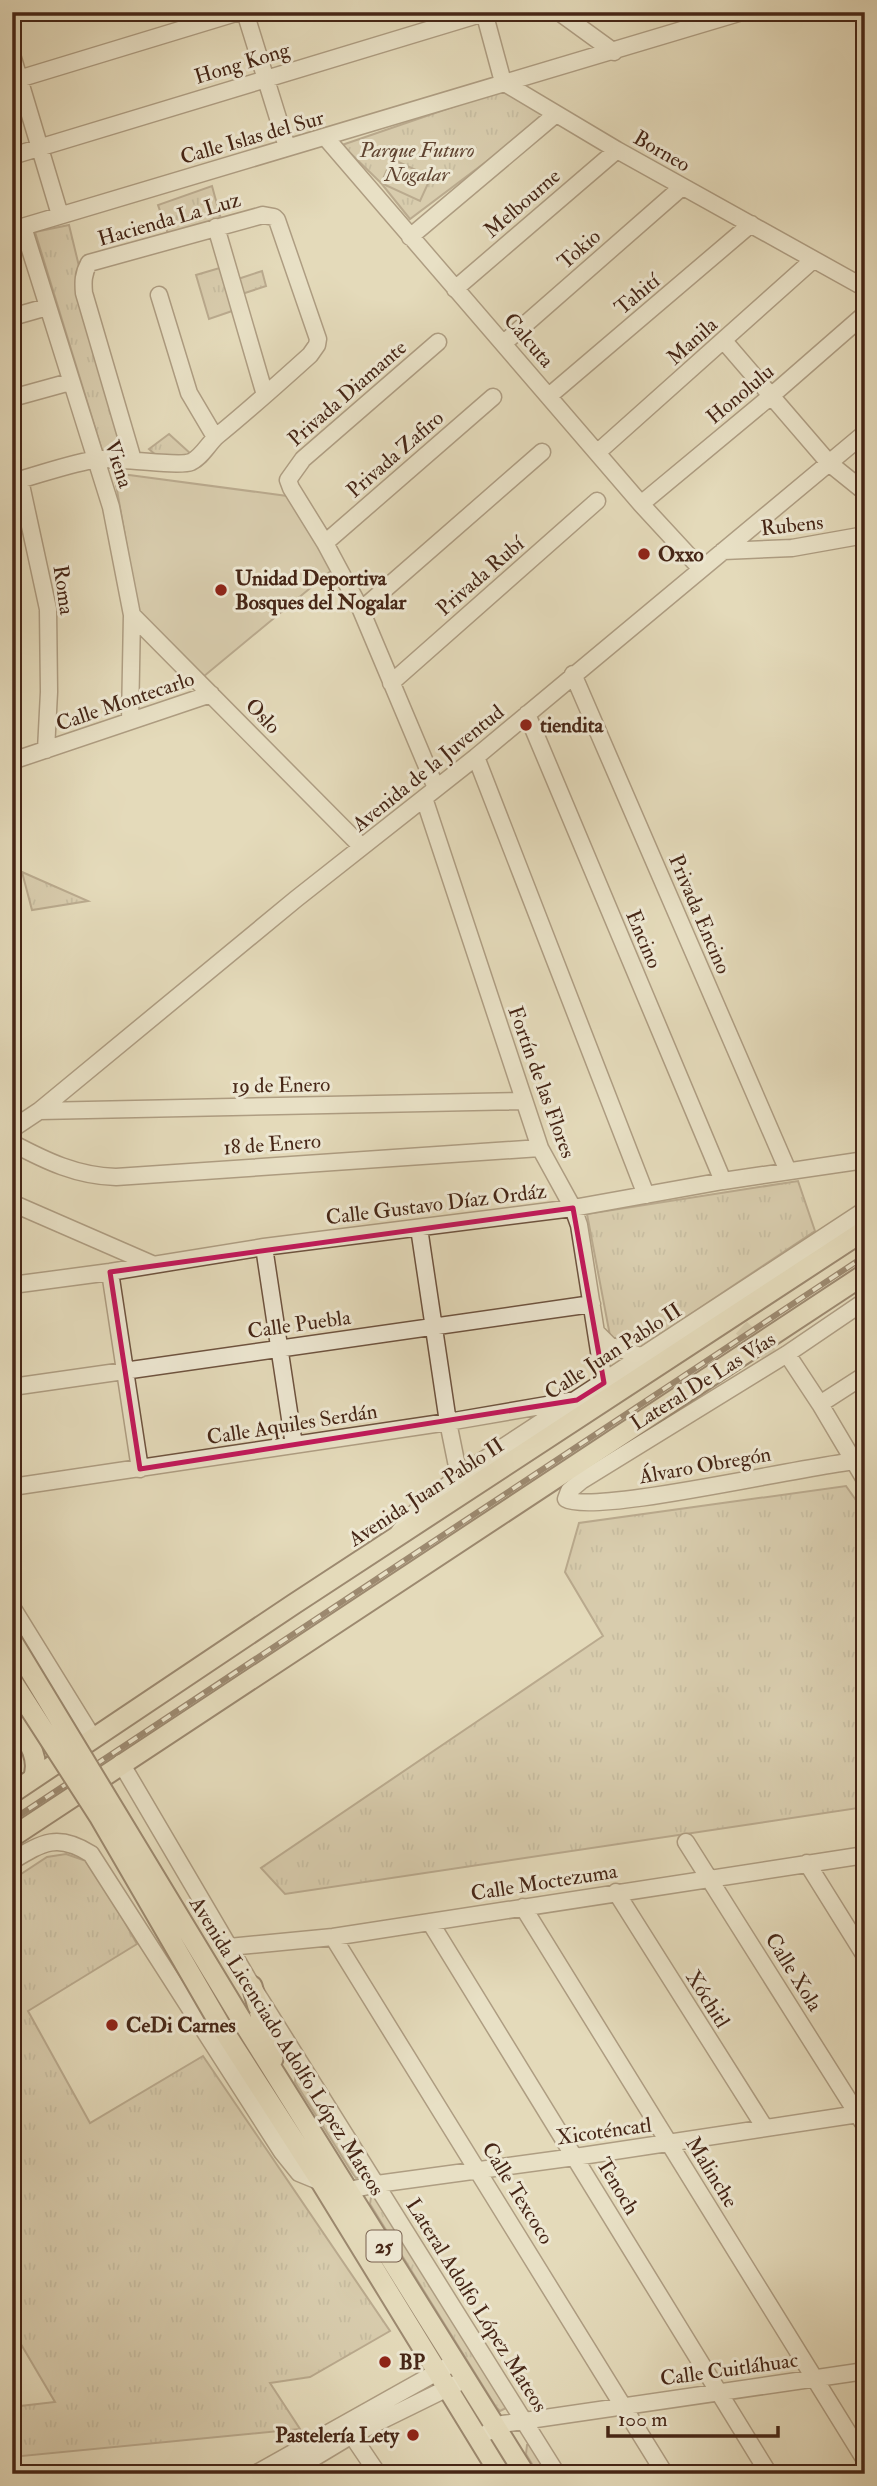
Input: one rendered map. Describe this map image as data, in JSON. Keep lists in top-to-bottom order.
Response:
{
  "streets": {
    "main road": ["Avenida Juan Pablo II", "Avenida Licenciado Adolfo López Mateos", "25"],
    "street": [
      "Hong Kong",
      "Calle Islas del Sur",
      "Borneo",
      "Melbourne",
      "Hacienda La Luz",
      "Tokio",
      "Tahití",
      "Calcuta",
      "Manila",
      "Privada Diamante",
      "Honolulu",
      "Privada Zafiro",
      "Viena",
      "Rubens",
      "Privada Rubí",
      "Roma",
      "Calle Montecarlo",
      "Oslo",
      "Avenida de la Juventud",
      "Privada Encino",
      "Encino",
      "Fortín de las Flores",
      "19 de Enero",
      "18 de Enero",
      "Calle Gustavo Díaz Ordáz",
      "Calle Puebla",
      "Calle Juan Pablo II",
      "Lateral De Las Vías",
      "Calle Aquiles Serdán",
      "Álvaro Obregón",
      "Calle Moctezuma",
      "Calle Xola",
      "Xóchitl",
      "Xicoténcatl",
      "Malinche",
      "Tenoch",
      "Calle Texcoco",
      "Lateral Adolfo López Mateos",
      "Calle Cuitláhuac"
    ]
  },
  "crossings": [
    ["Calle Islas del Sur", "Borneo"],
    ["Calle Islas del Sur", "Calcuta"],
    ["Calle Islas del Sur", "Viena"],
    ["Borneo", "Melbourne"],
    ["Borneo", "Tokio"],
    ["Borneo", "Tahití"],
    ["Borneo", "Manila"],
    ["Melbourne", "Calcuta"],
    ["Hacienda La Luz", "Viena"],
    ["Hacienda La Luz", "Roma"],
    ["Tokio", "Calcuta"],
    ["Tahití", "Calcuta"],
    ["Calcuta", "Manila"],
    ["Calcuta", "Honolulu"],
    ["Calcuta", "Avenida de la Juventud"],
    ["Privada Diamante", "Fortín de las Flores"],
    ["Privada Zafiro", "Fortín de las Flores"],
    ["Viena", "Calle Montecarlo"],
    ["Viena", "Oslo"],
    ["Rubens", "Avenida de la Juventud"],
    ["Privada Rubí", "Fortín de las Flores"],
    ["Roma", "Calle Montecarlo"],
    ["Calle Montecarlo", "Oslo"],
    ["Oslo", "Avenida de la Juventud"],
    ["Avenida de la Juventud", "Privada Encino"],
    ["Avenida de la Juventud", "Encino"],
    ["Avenida de la Juventud", "Fortín de las Flores"],
    ["Avenida de la Juventud", "19 de Enero"],
    ["Privada Encino", "Calle Gustavo Díaz Ordáz"],
    ["Encino", "Calle Gustavo Díaz Ordáz"],
    ["Fortín de las Flores", "19 de Enero"],
    ["Fortín de las Flores", "18 de Enero"],
    ["Fortín de las Flores", "Calle Gustavo Díaz Ordáz"],
    ["Fortín de las Flores", "Calle Puebla"],
    ["Fortín de las Flores", "Calle Juan Pablo II"],
    ["Calle Juan Pablo II", "Calle Aquiles Serdán"],
    ["Calle Juan Pablo II", "Avenida Juan Pablo II"],
    ["Lateral De Las Vías", "Álvaro Obregón"],
    ["Calle Moctezuma", "Calle Xola"],
    ["Calle Moctezuma", "Xóchitl"],
    ["Calle Moctezuma", "Malinche"],
    ["Calle Moctezuma", "Tenoch"],
    ["Calle Moctezuma", "Calle Texcoco"],
    ["Calle Moctezuma", "Lateral Adolfo López Mateos"],
    ["Calle Xola", "Xicoténcatl"],
    ["Xóchitl", "Xicoténcatl"],
    ["Avenida Licenciado Adolfo López Mateos", "Xicoténcatl"],
    ["Avenida Licenciado Adolfo López Mateos", "Calle Cuitláhuac"],
    ["Xicoténcatl", "Malinche"],
    ["Xicoténcatl", "Tenoch"],
    ["Xicoténcatl", "Calle Texcoco"],
    ["Xicoténcatl", "Lateral Adolfo López Mateos"],
    ["Malinche", "Calle Cuitláhuac"],
    ["Tenoch", "Calle Cuitláhuac"],
    ["Calle Texcoco", "Calle Cuitláhuac"],
    ["Lateral Adolfo López Mateos", "Calle Cuitláhuac"]
  ],
  "parks": ["Parque Futuro Nogalar"],
  "places": [
    "Oxxo",
    "Unidad Deportiva Bosques del Nogalar",
    "tiendita",
    "CeDi Carnes",
    "BP",
    "Pastelería Lety"
  ],
  "scale_bar": "100 m"
}
